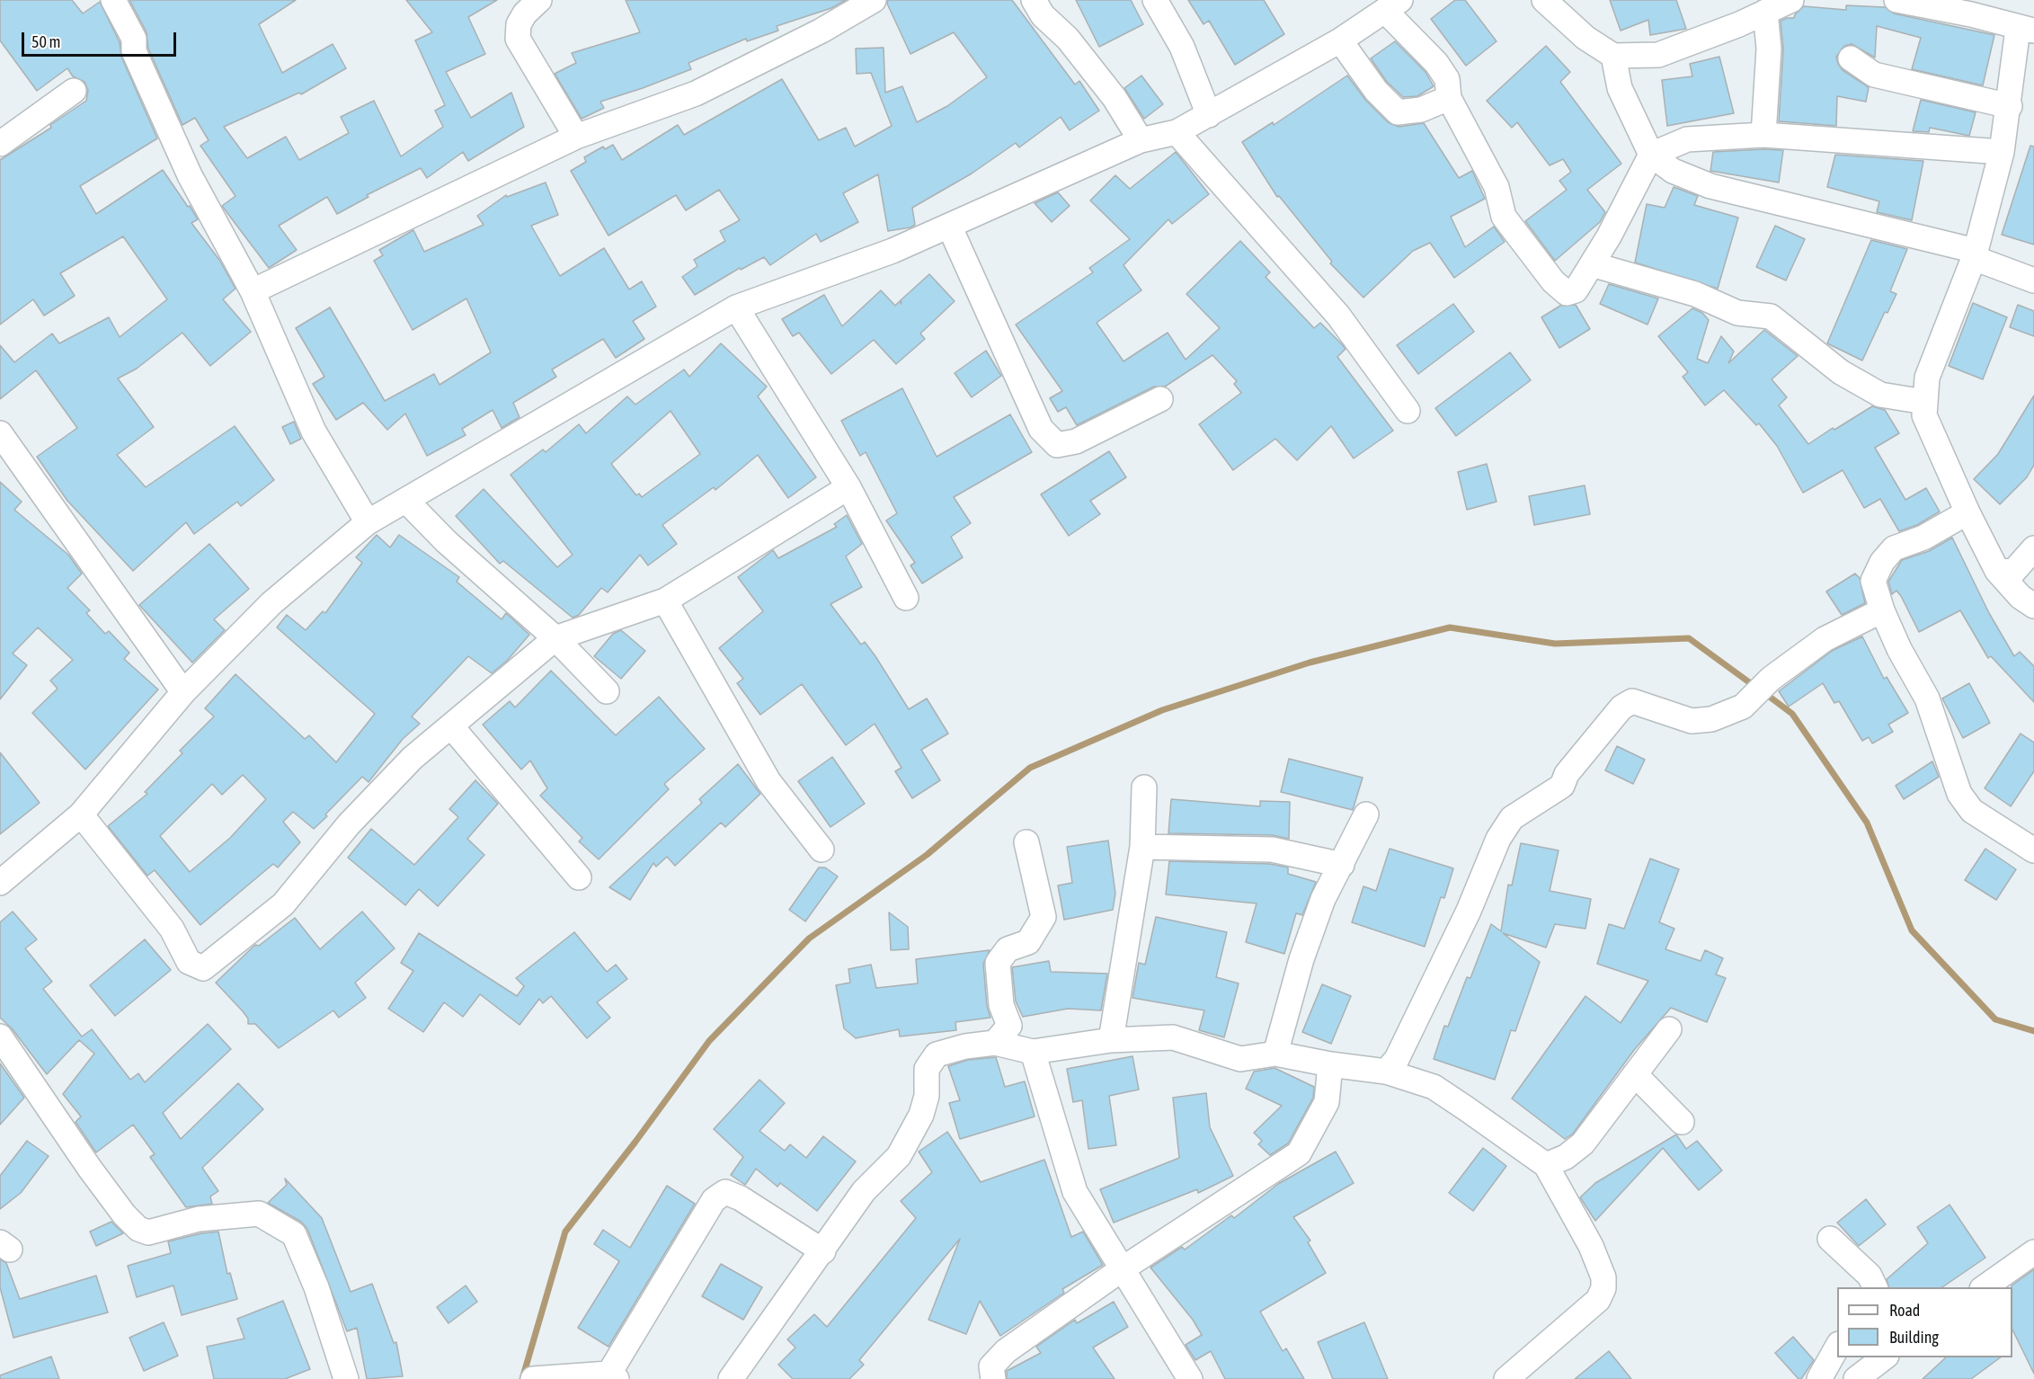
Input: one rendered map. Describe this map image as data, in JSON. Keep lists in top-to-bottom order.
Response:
{
  "legend": ["Road", "Building"],
  "scale_bar": "50 m"
}
